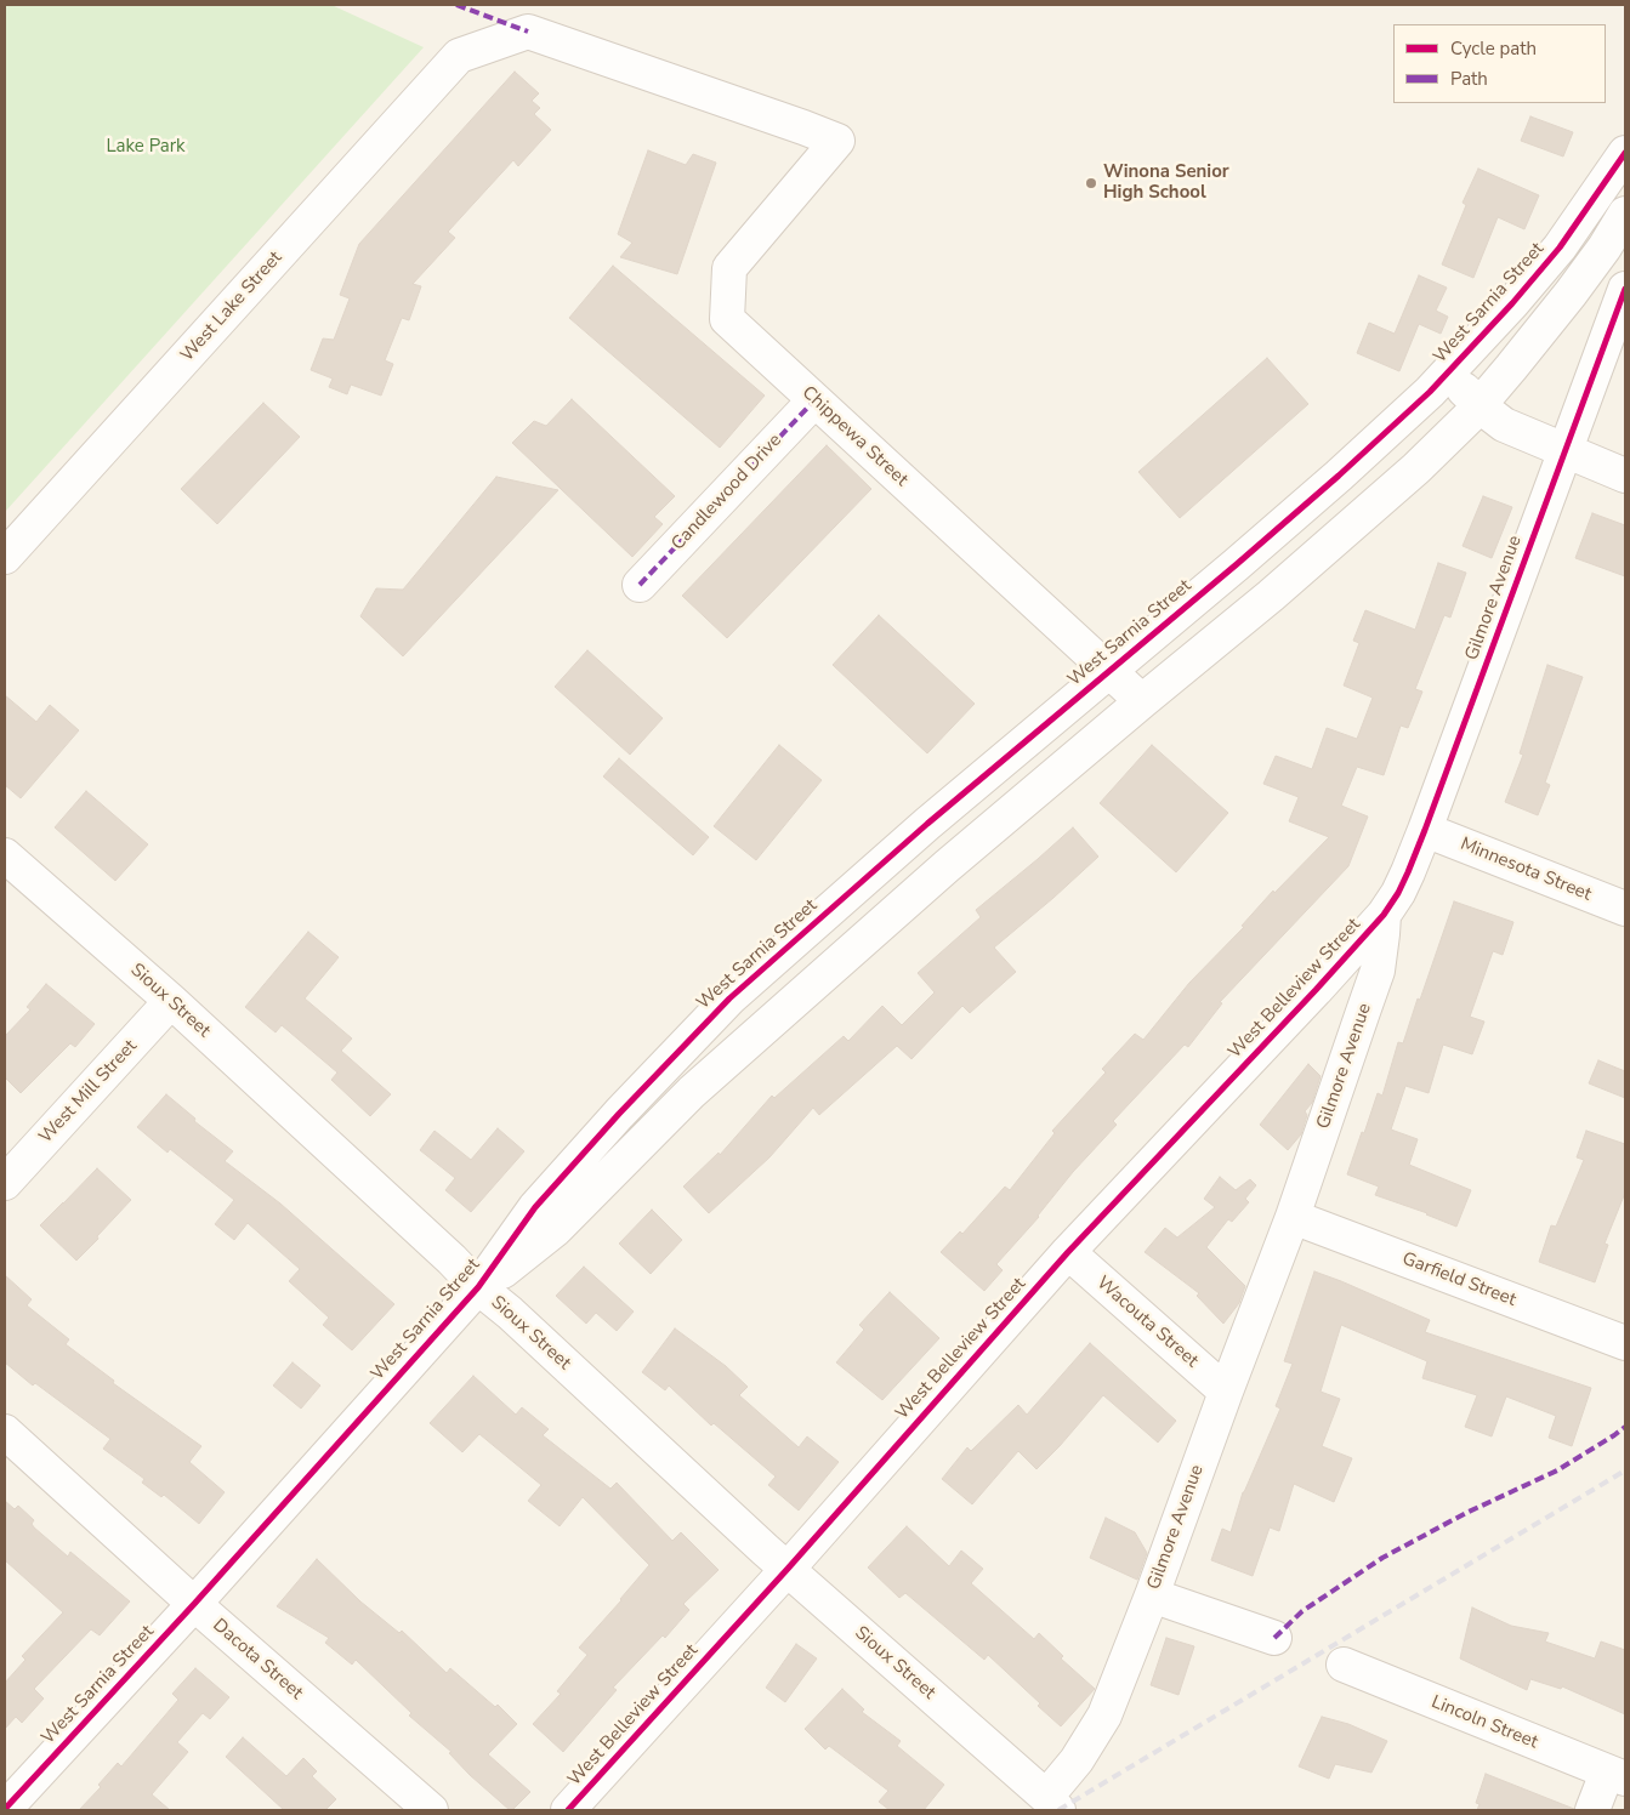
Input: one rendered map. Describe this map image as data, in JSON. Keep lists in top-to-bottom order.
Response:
{
  "streets": {
    "street": [
      "West Sarnia Street",
      "West Lake Street",
      "Chippewa Street",
      "Candlewood Drive",
      "Gilmore Avenue",
      "Minnesota Street",
      "West Belleview Street",
      "Sioux Street",
      "West Mill Street",
      "Garfield Street",
      "Wacouta Street",
      "Dacota Street",
      "Lincoln Street"
    ]
  },
  "crossings": [
    ["West Sarnia Street", "Chippewa Street"],
    ["West Sarnia Street", "Sioux Street"],
    ["West Sarnia Street", "Dacota Street"],
    ["West Lake Street", "Chippewa Street"],
    ["Chippewa Street", "Candlewood Drive"],
    ["Gilmore Avenue", "Minnesota Street"],
    ["Gilmore Avenue", "West Belleview Street"],
    ["Gilmore Avenue", "Sioux Street"],
    ["Gilmore Avenue", "Garfield Street"],
    ["Gilmore Avenue", "Wacouta Street"],
    ["West Belleview Street", "Sioux Street"],
    ["West Belleview Street", "Wacouta Street"],
    ["Sioux Street", "West Mill Street"]
  ],
  "parks": ["Lake Park"],
  "places": ["Winona Senior High School"],
  "legend": ["Cycle path", "Path"]
}
